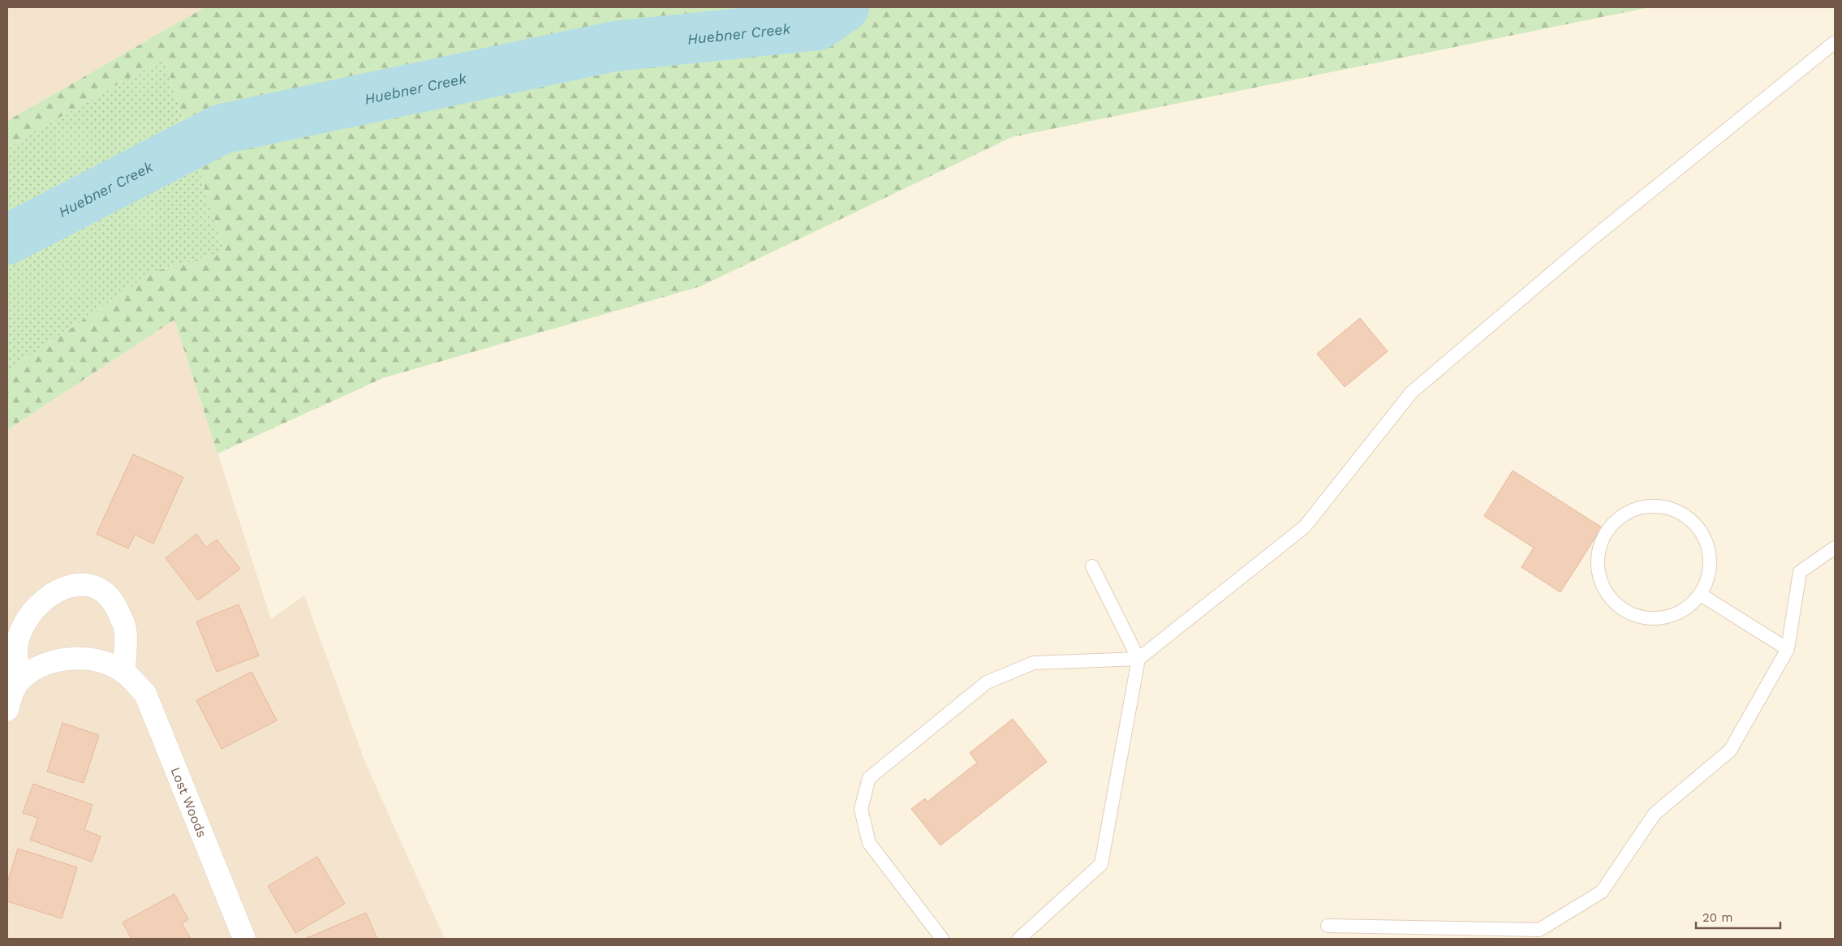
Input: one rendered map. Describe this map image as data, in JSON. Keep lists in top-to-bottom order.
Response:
{
  "streets": {
    "street": ["Lost Woods"]
  },
  "water": ["Huebner Creek"],
  "scale_bar": "20 m"
}
